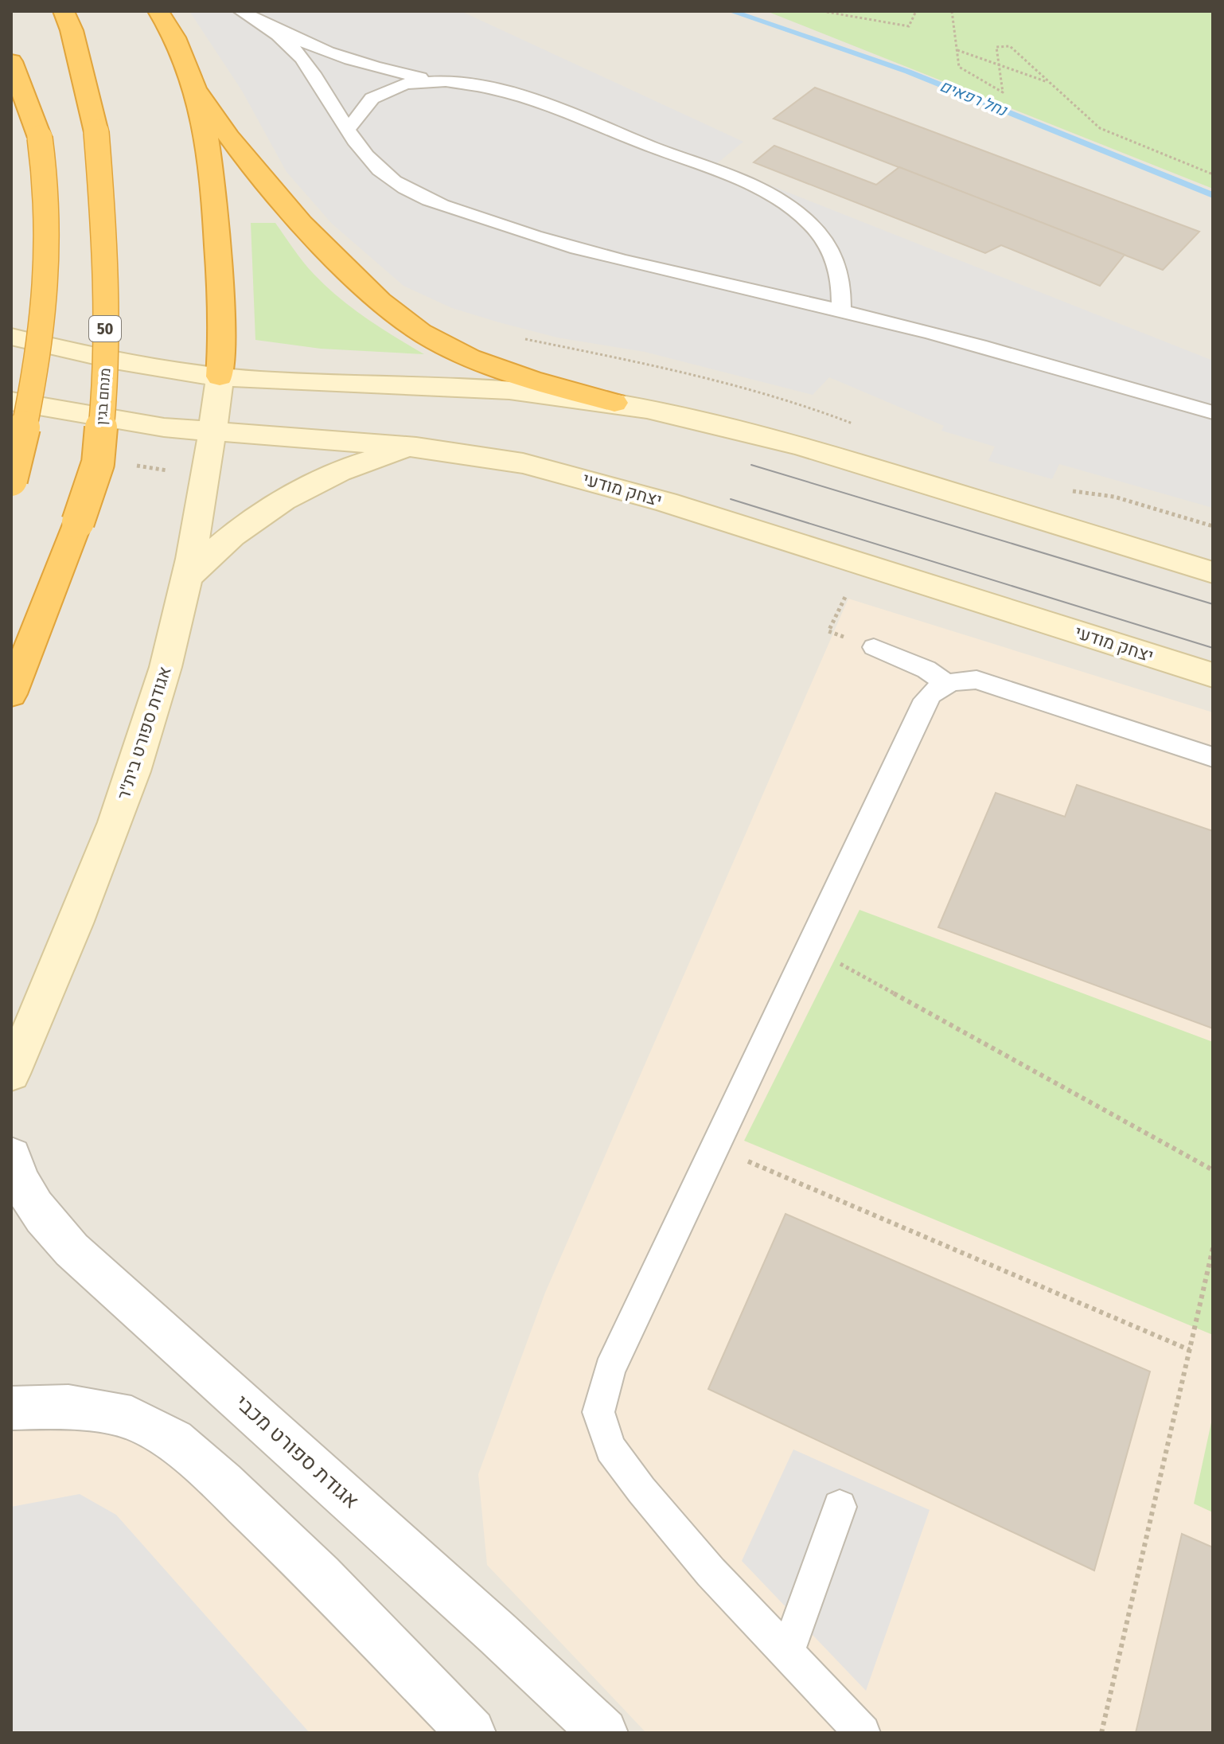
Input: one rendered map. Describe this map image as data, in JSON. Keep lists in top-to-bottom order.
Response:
{
  "streets": {
    "highway": ["50", "מנחם בגין"],
    "main road": ["יצחק מודעי", "אגודת ספורט בית\"ר"],
    "street": ["אגודת ספורט מכבי"]
  },
  "crossings": [
    ["יצחק מודעי", "אגודת ספורט בית\"ר"]
  ],
  "water": ["נחל רפאים"]
}
